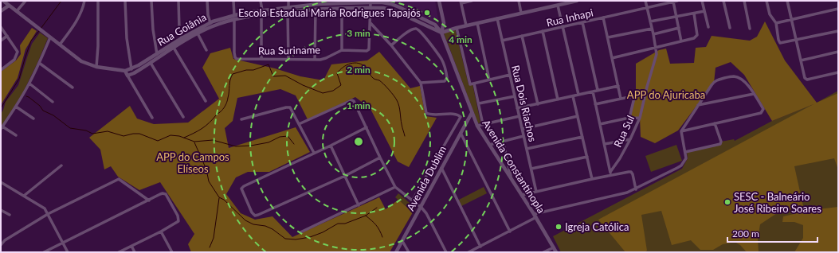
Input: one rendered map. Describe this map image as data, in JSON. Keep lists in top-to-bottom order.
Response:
{
  "streets": {
    "street": [
      "Rua Inhapi",
      "Rua Goiânia",
      "Rua Suriname",
      "Rua Dois Riachos",
      "Rua Sul",
      "Avenida Constantinopla",
      "Avenida Dublim"
    ]
  },
  "crossings": [
    ["Rua Inhapi", "Rua Dois Riachos"],
    ["Rua Inhapi", "Rua Sul"],
    ["Avenida Constantinopla", "Avenida Dublim"]
  ],
  "parks": ["APP do Ajuricaba", "APP do Campos Elíseos"],
  "places": ["Escola Estadual Maria Rodrigues Tapajós", "SESC - Balneário José Ribeiro Soares", "Igreja Católica"],
  "scale_bar": "200 m",
  "rings": [
    "3 min",
    "4 min",
    "2 min",
    "1 min"
  ]
}
